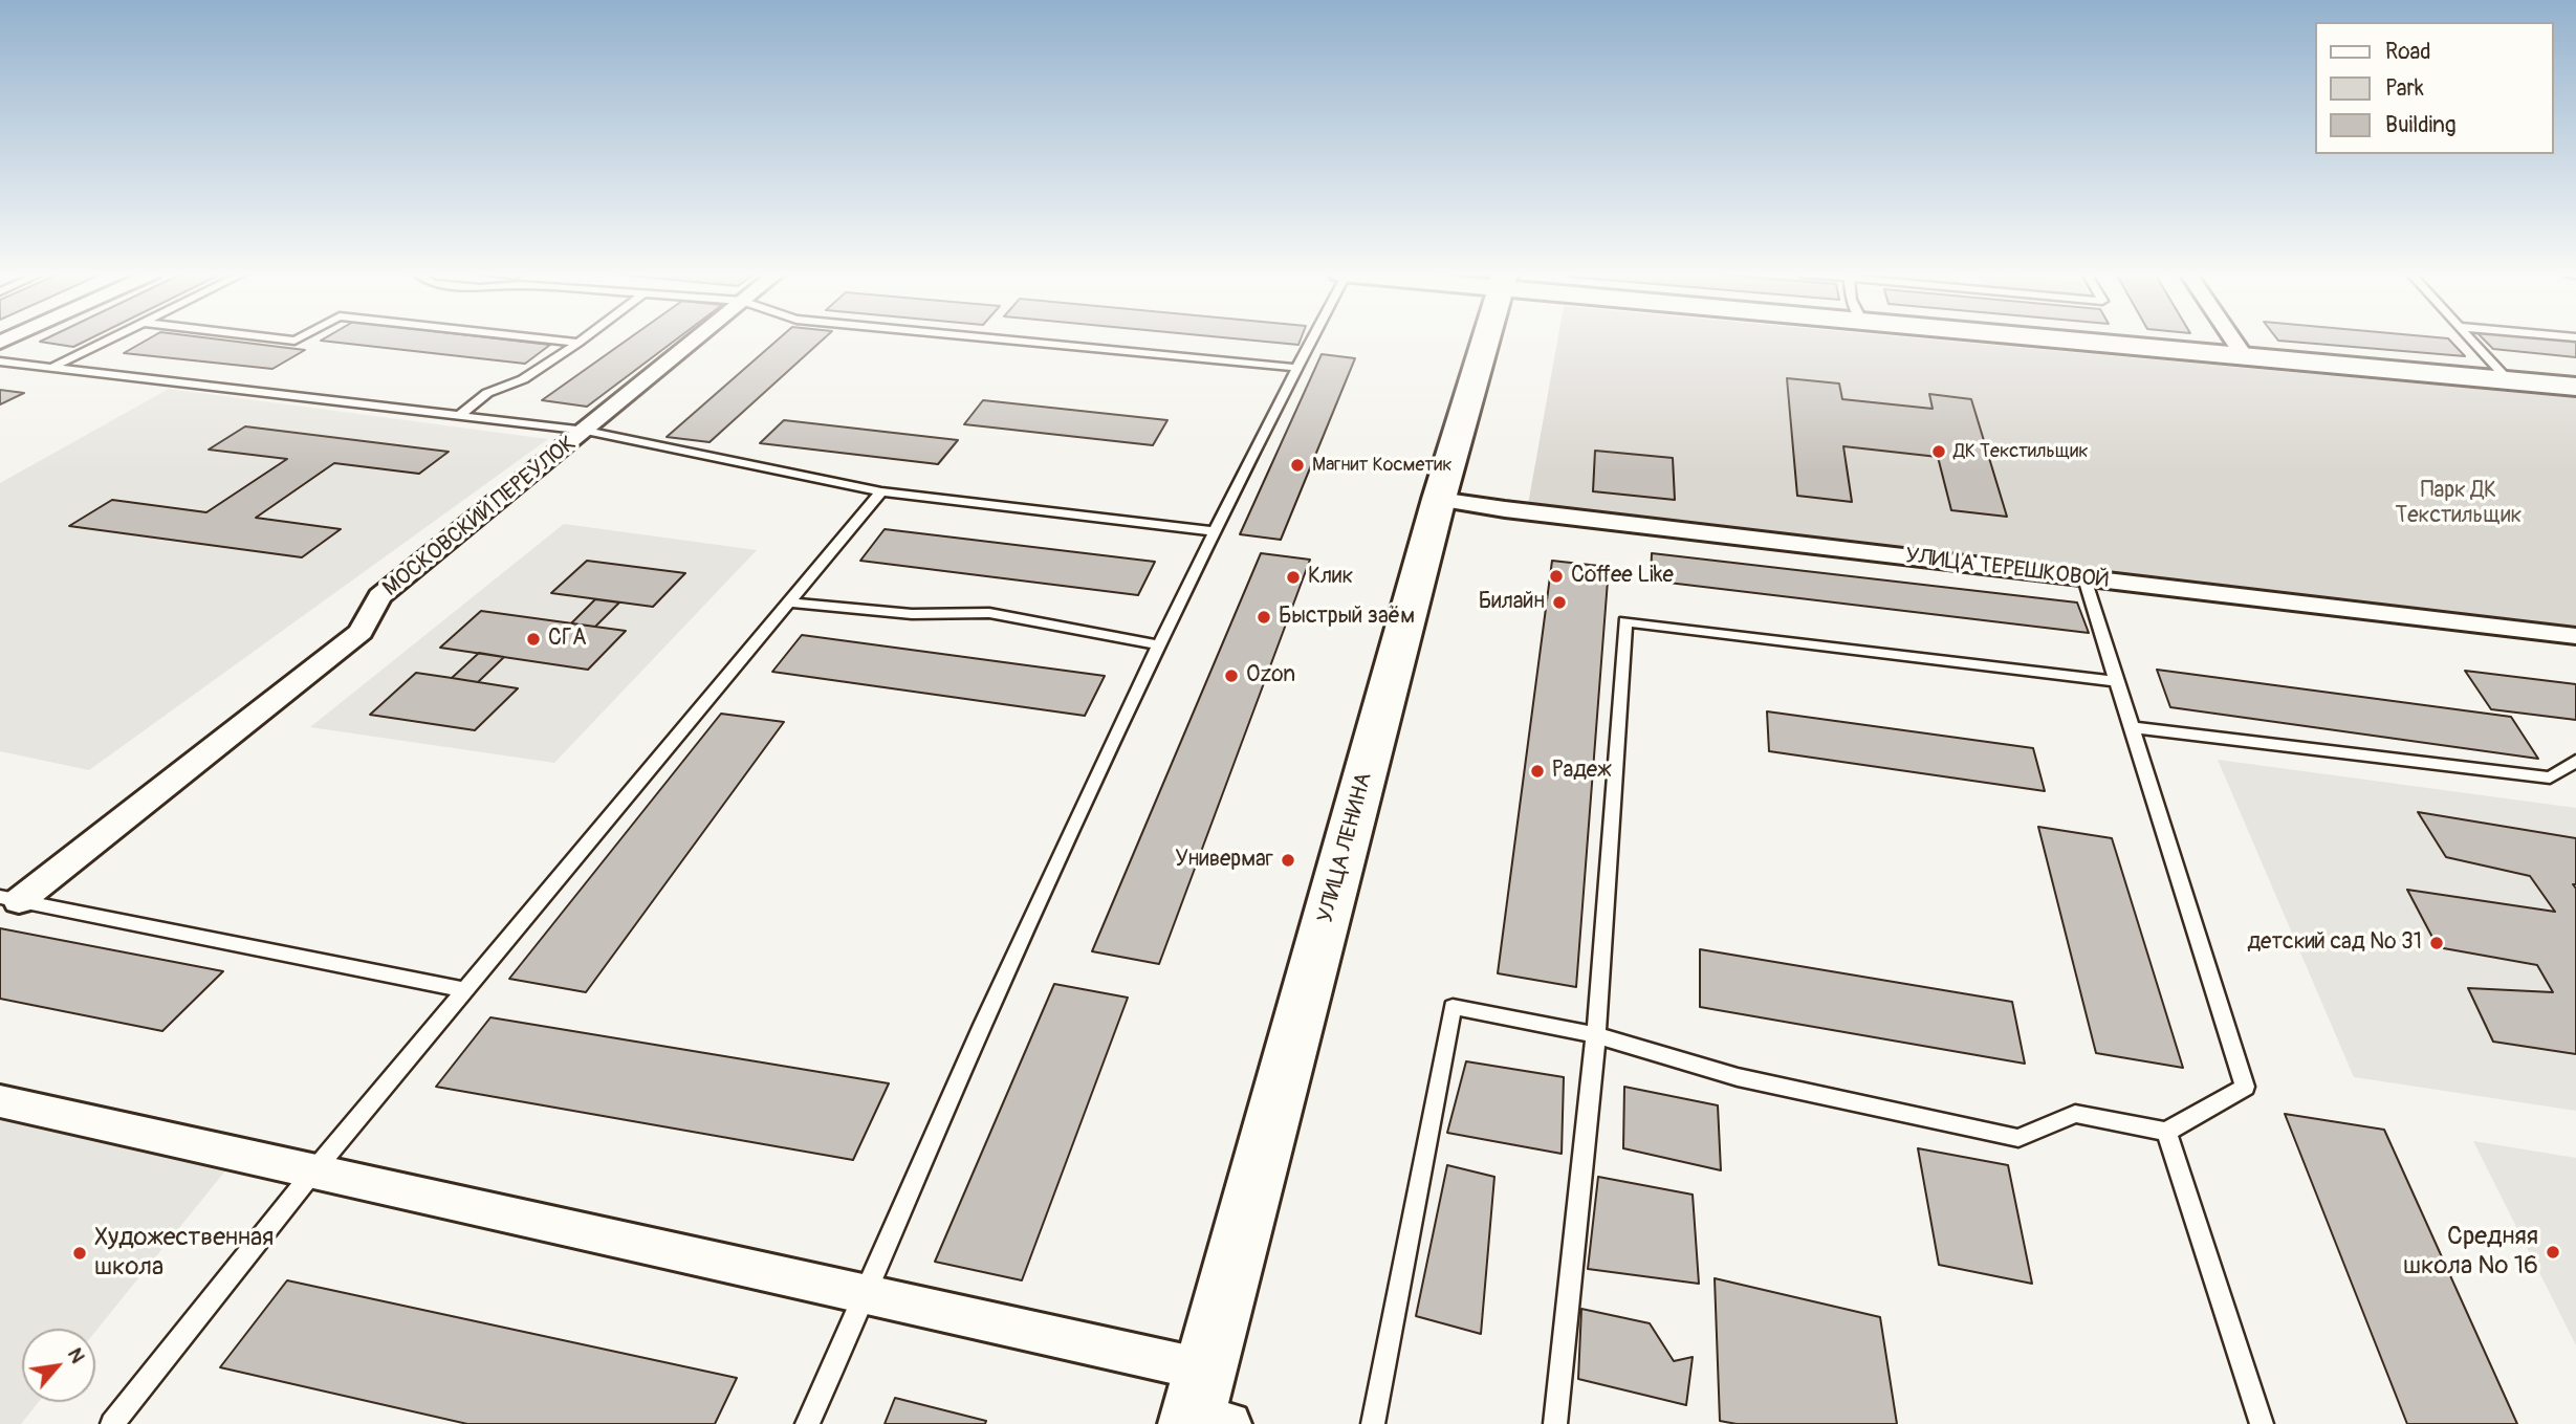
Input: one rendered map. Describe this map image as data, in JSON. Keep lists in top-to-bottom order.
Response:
{
  "streets": {
    "street": ["МОСКОВСКИЙ ПЕРЕУЛОК", "УЛИЦА ТЕРЕШКОВОЙ", "УЛИЦА ЛЕНИНА"]
  },
  "crossings": [
    ["УЛИЦА ТЕРЕШКОВОЙ", "УЛИЦА ЛЕНИНА"]
  ],
  "parks": ["Парк ДК Текстильщик"],
  "places": [
    "ДК Текстильщик",
    "Магнит Косметик",
    "Coffee Like",
    "Клик",
    "Билайн",
    "Быстрый заём",
    "СГА",
    "Ozon",
    "Радеж",
    "Универмаг",
    "детский сад № 31",
    "Средняя школа № 16",
    "Художественная школа"
  ],
  "legend": ["Road", "Park", "Building"],
  "north": "top right"
}
